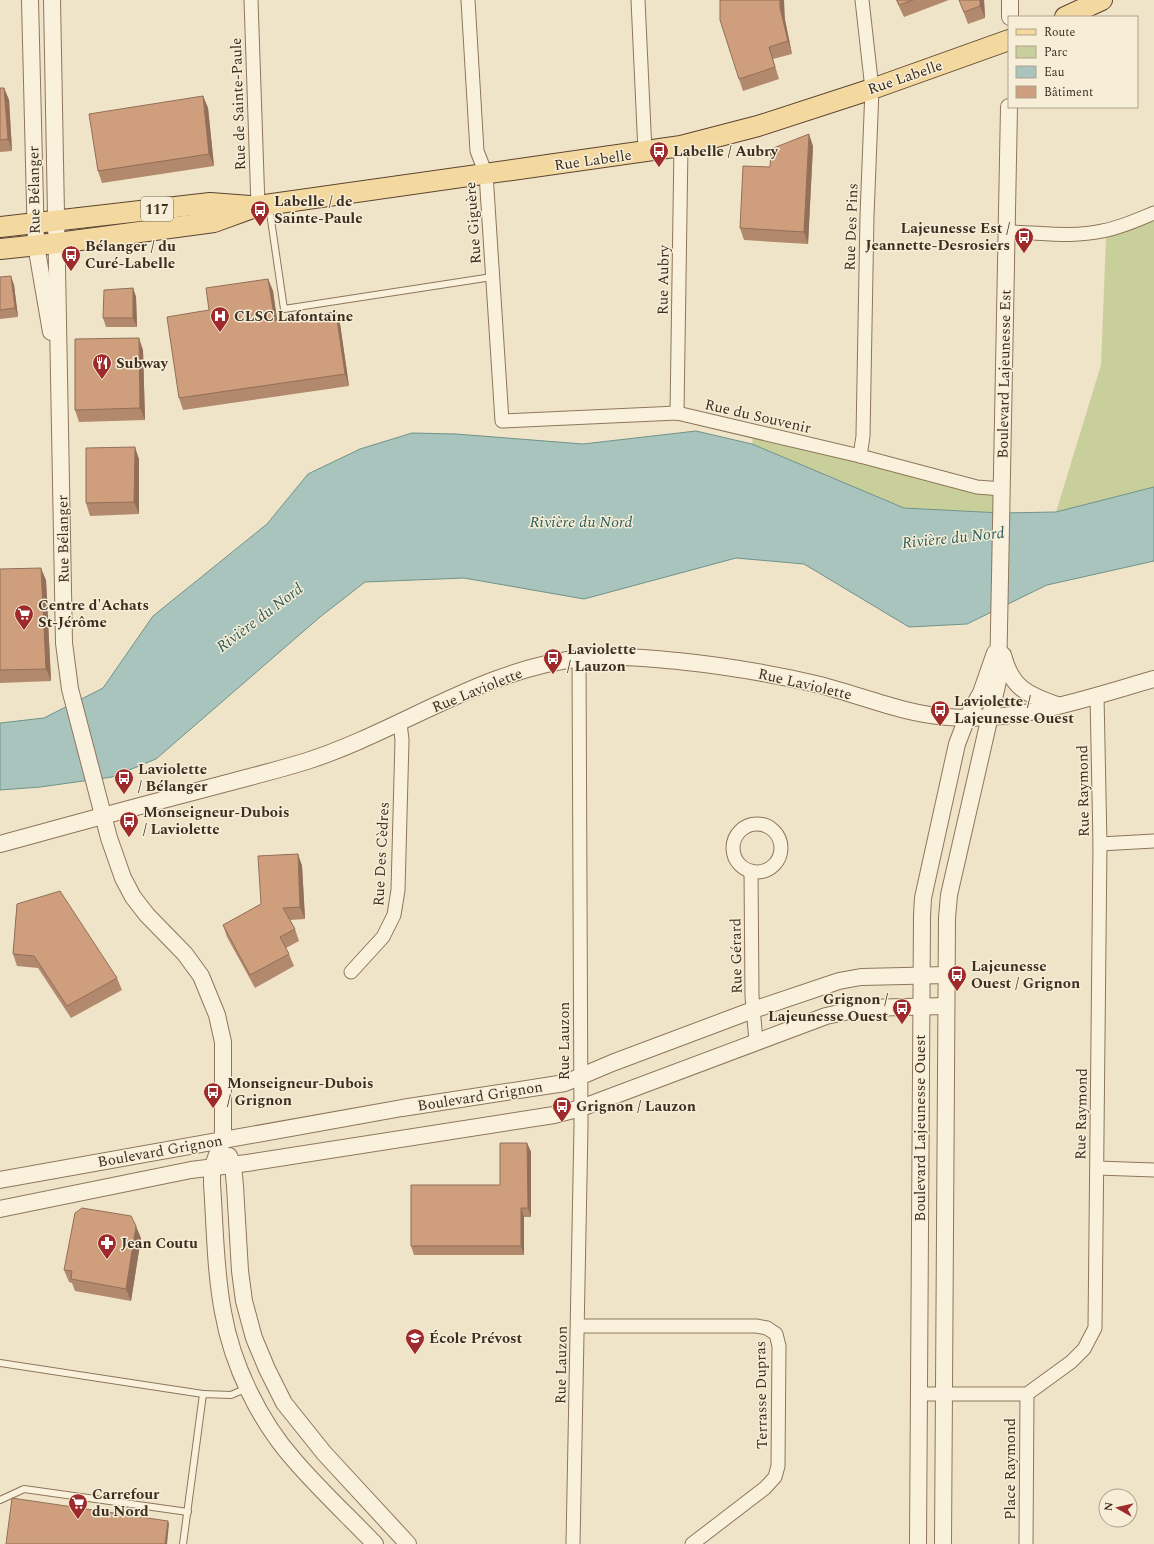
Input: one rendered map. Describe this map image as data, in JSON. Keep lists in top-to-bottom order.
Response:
{
  "streets": {
    "main road": ["Rue Labelle", "117"],
    "street": [
      "Rue de Sainte-Paule",
      "Rue Bélanger",
      "Rue Giguère",
      "Rue Des Pins",
      "Rue Aubry",
      "Boulevard Lajeunesse Est",
      "Rue du Souvenir",
      "Rue Laviolette",
      "Rue Raymond",
      "Rue Des Cèdres",
      "Rue Gérard",
      "Rue Lauzon",
      "Boulevard Grignon",
      "Boulevard Lajeunesse Ouest",
      "Terrasse Dupras",
      "Place Raymond"
    ]
  },
  "crossings": [
    ["Rue Labelle", "Rue de Sainte-Paule"],
    ["Rue Labelle", "Rue Bélanger"],
    ["Rue Labelle", "117"],
    ["Rue Labelle", "Rue Giguère"],
    ["Rue Labelle", "Rue Des Pins"],
    ["Rue Labelle", "Rue Aubry"],
    ["Rue Bélanger", "117"],
    ["Rue Bélanger", "Rue Laviolette"],
    ["Rue Bélanger", "Boulevard Grignon"],
    ["Rue Giguère", "Rue du Souvenir"],
    ["Rue Des Pins", "Rue du Souvenir"],
    ["Rue Aubry", "Rue du Souvenir"],
    ["Boulevard Lajeunesse Est", "Rue du Souvenir"],
    ["Boulevard Lajeunesse Est", "Rue Laviolette"],
    ["Boulevard Lajeunesse Est", "Boulevard Lajeunesse Ouest"],
    ["Rue Laviolette", "Rue Raymond"],
    ["Rue Laviolette", "Rue Des Cèdres"],
    ["Rue Laviolette", "Rue Lauzon"],
    ["Rue Laviolette", "Boulevard Lajeunesse Ouest"],
    ["Rue Raymond", "Place Raymond"],
    ["Rue Gérard", "Boulevard Grignon"],
    ["Rue Lauzon", "Boulevard Grignon"],
    ["Rue Lauzon", "Terrasse Dupras"],
    ["Boulevard Grignon", "Boulevard Lajeunesse Ouest"]
  ],
  "water": ["Rivière du Nord"],
  "places": {
    "bus stop": [
      "Labelle / Aubry",
      "Labelle / de Sainte-Paule",
      "Lajeunesse Est / Jeannette-Desrosiers",
      "Bélanger / du Curé-Labelle",
      "Laviolette / Lauzon",
      "Laviolette / Lajeunesse Ouest",
      "Laviolette / Bélanger",
      "Monseigneur-Dubois / Laviolette",
      "Lajeunesse Ouest / Grignon",
      "Grignon / Lajeunesse Ouest",
      "Monseigneur-Dubois / Grignon",
      "Grignon / Lauzon"
    ],
    "hospital": ["CLSC Lafontaine"],
    "restaurant": ["Subway"],
    "supermarket": ["Centre d'Achats St-Jérôme", "Carrefour du Nord"],
    "pharmacy": ["Jean Coutu"],
    "school or university": ["École Prévost"]
  },
  "legend": [
    "Route",
    "Parc",
    "Eau",
    "Bâtiment"
  ],
  "north": "left"
}
